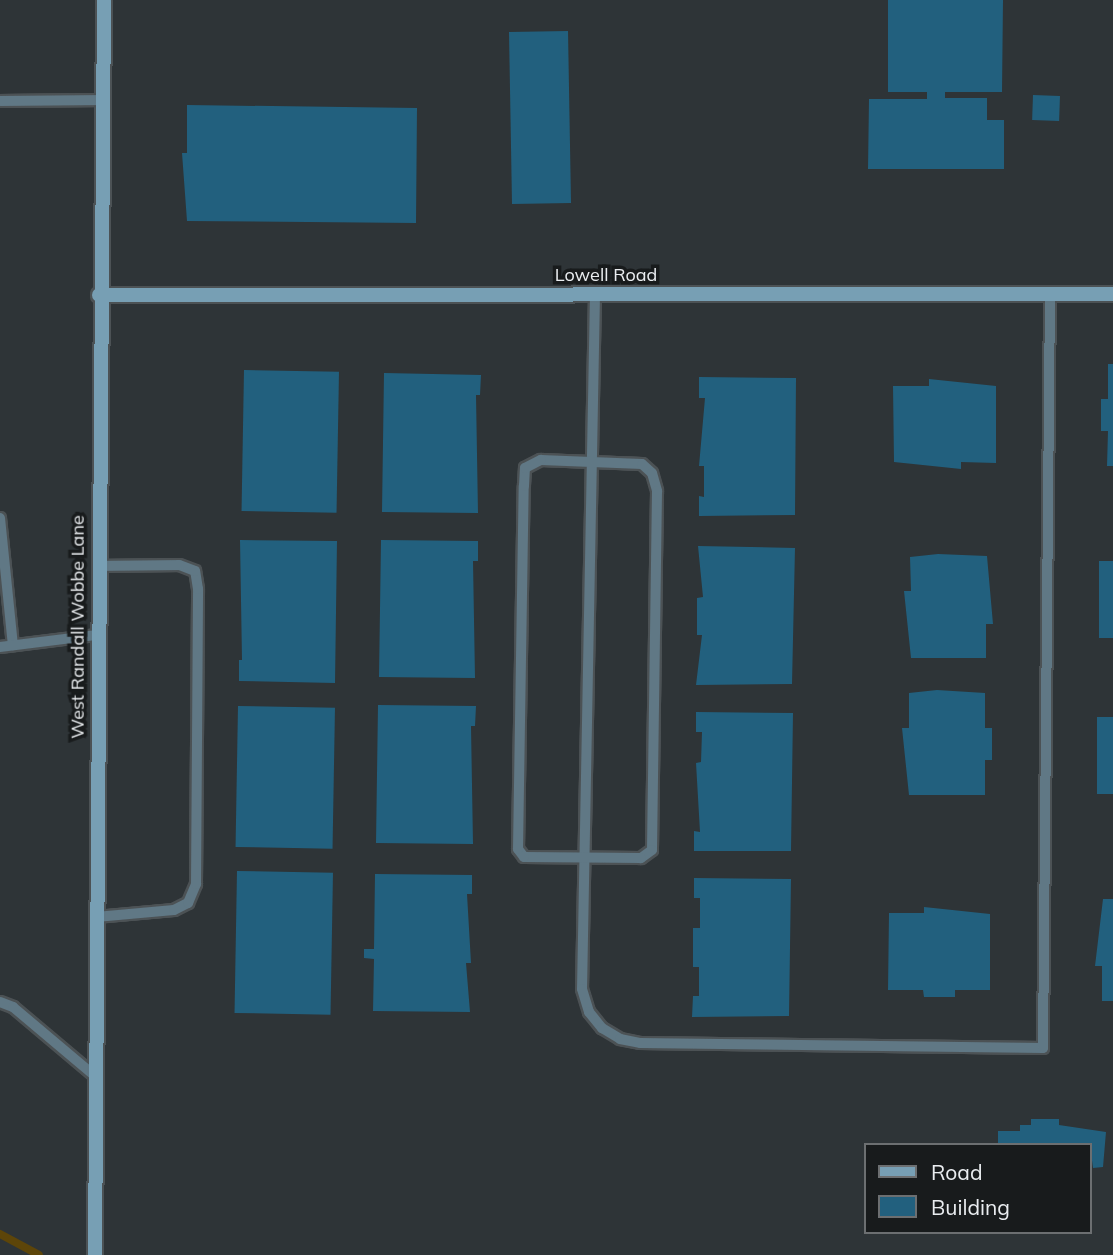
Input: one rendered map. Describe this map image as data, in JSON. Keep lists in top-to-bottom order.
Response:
{
  "streets": {
    "street": ["Lowell Road", "West Randall Wobbe Lane"]
  },
  "crossings": [
    ["Lowell Road", "West Randall Wobbe Lane"]
  ],
  "legend": ["Road", "Building"]
}
